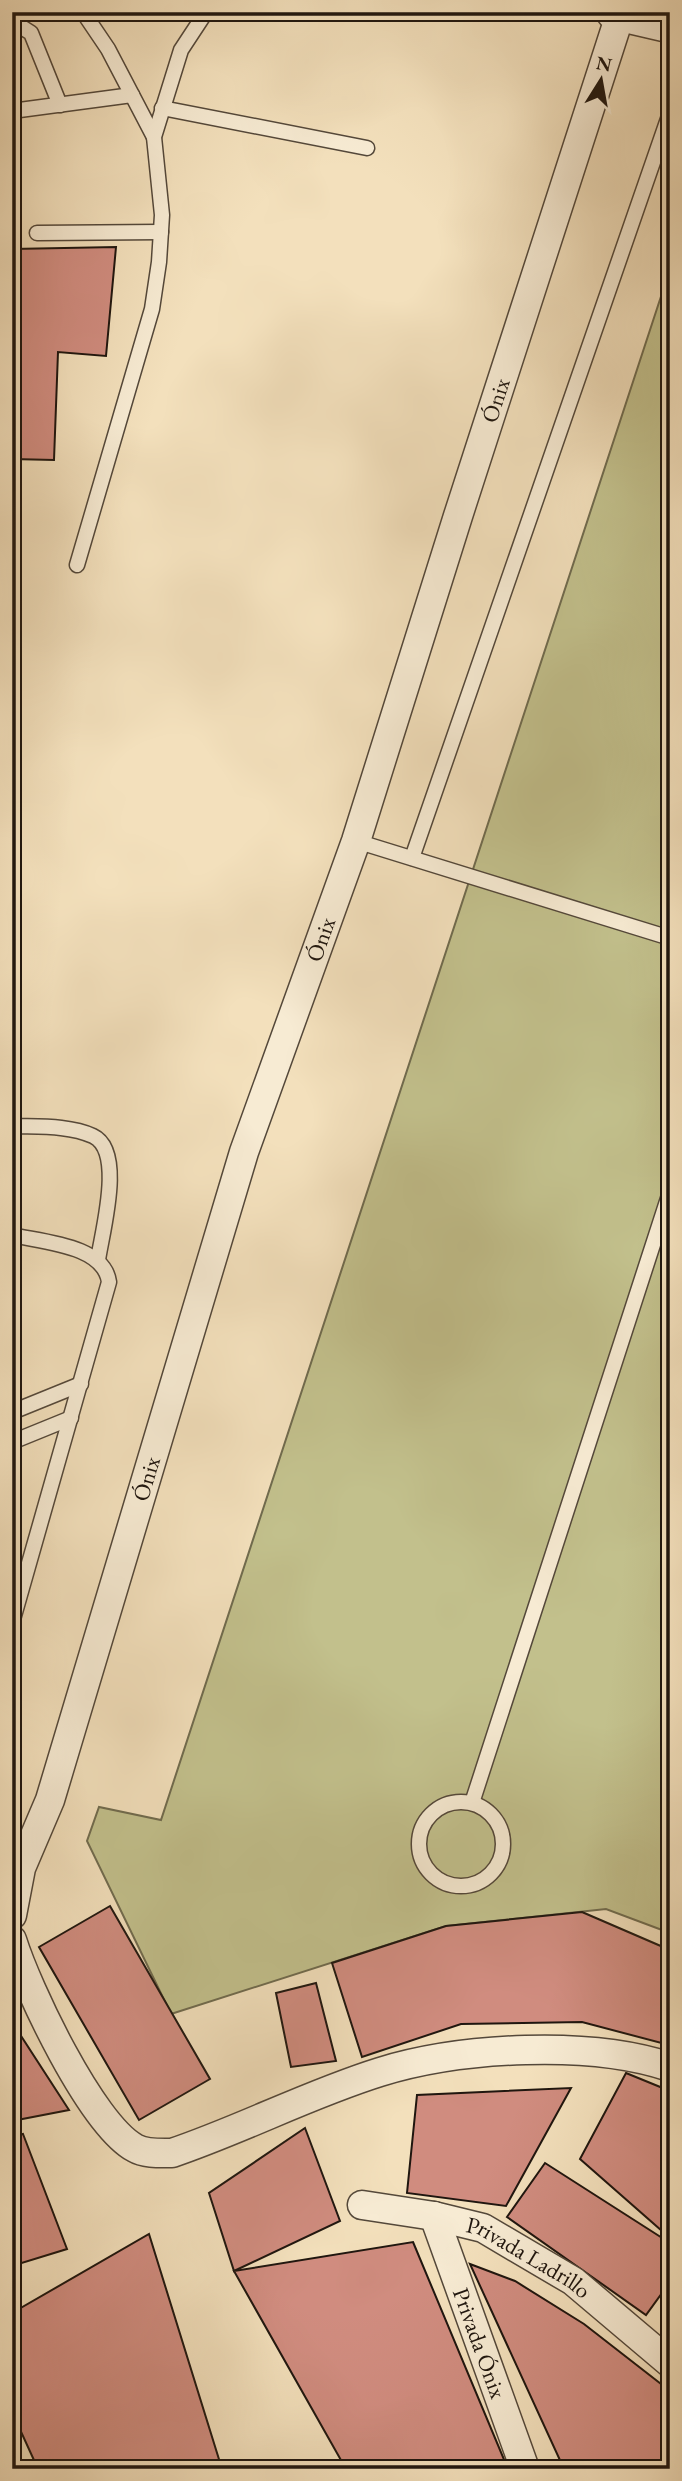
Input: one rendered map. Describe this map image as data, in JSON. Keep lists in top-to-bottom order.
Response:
{
  "streets": {
    "street": ["Ónix", "Privada Ladrillo", "Privada Ónix"]
  },
  "crossings": [
    ["Privada Ladrillo", "Privada Ónix"]
  ],
  "north": "top"
}
